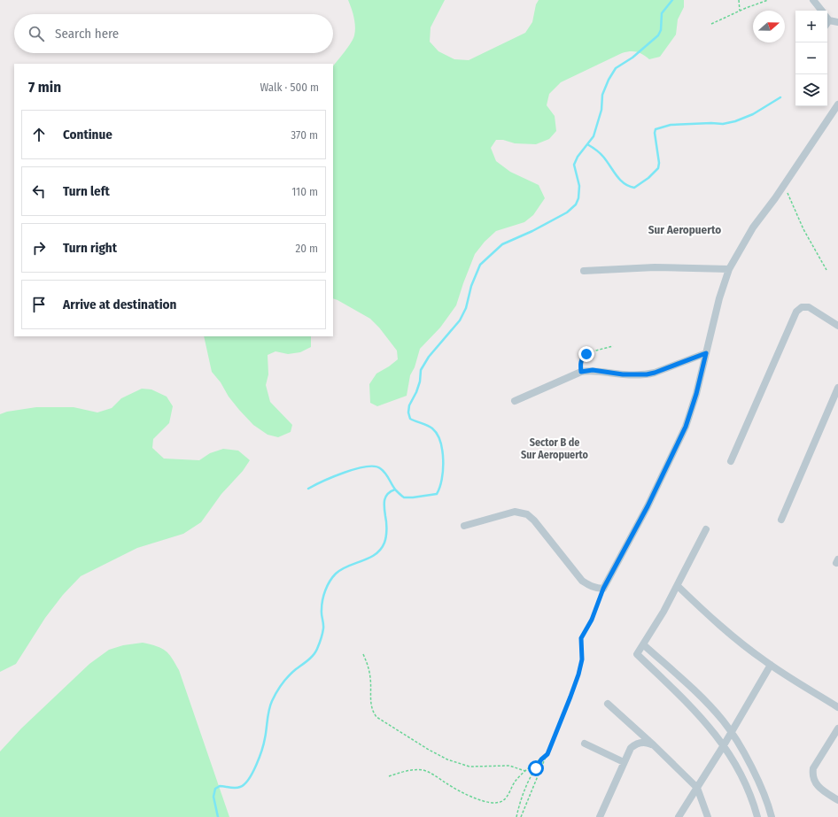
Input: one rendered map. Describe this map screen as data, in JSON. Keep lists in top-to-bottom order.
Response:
{
  "districts": ["Sur Aeropuerto", "Sector B de Sur Aeropuerto"],
  "north": "right",
  "page": {
    "map_buttons": ["+", "−"],
    "search": "Search here",
    "heading": ["7 min", "Walk · 500 m"],
    "list": [
      ["Continue", "370 m"],
      ["Turn left", "110 m"],
      ["Turn right", "20 m"],
      "Arrive at destination"
    ]
  }
}
